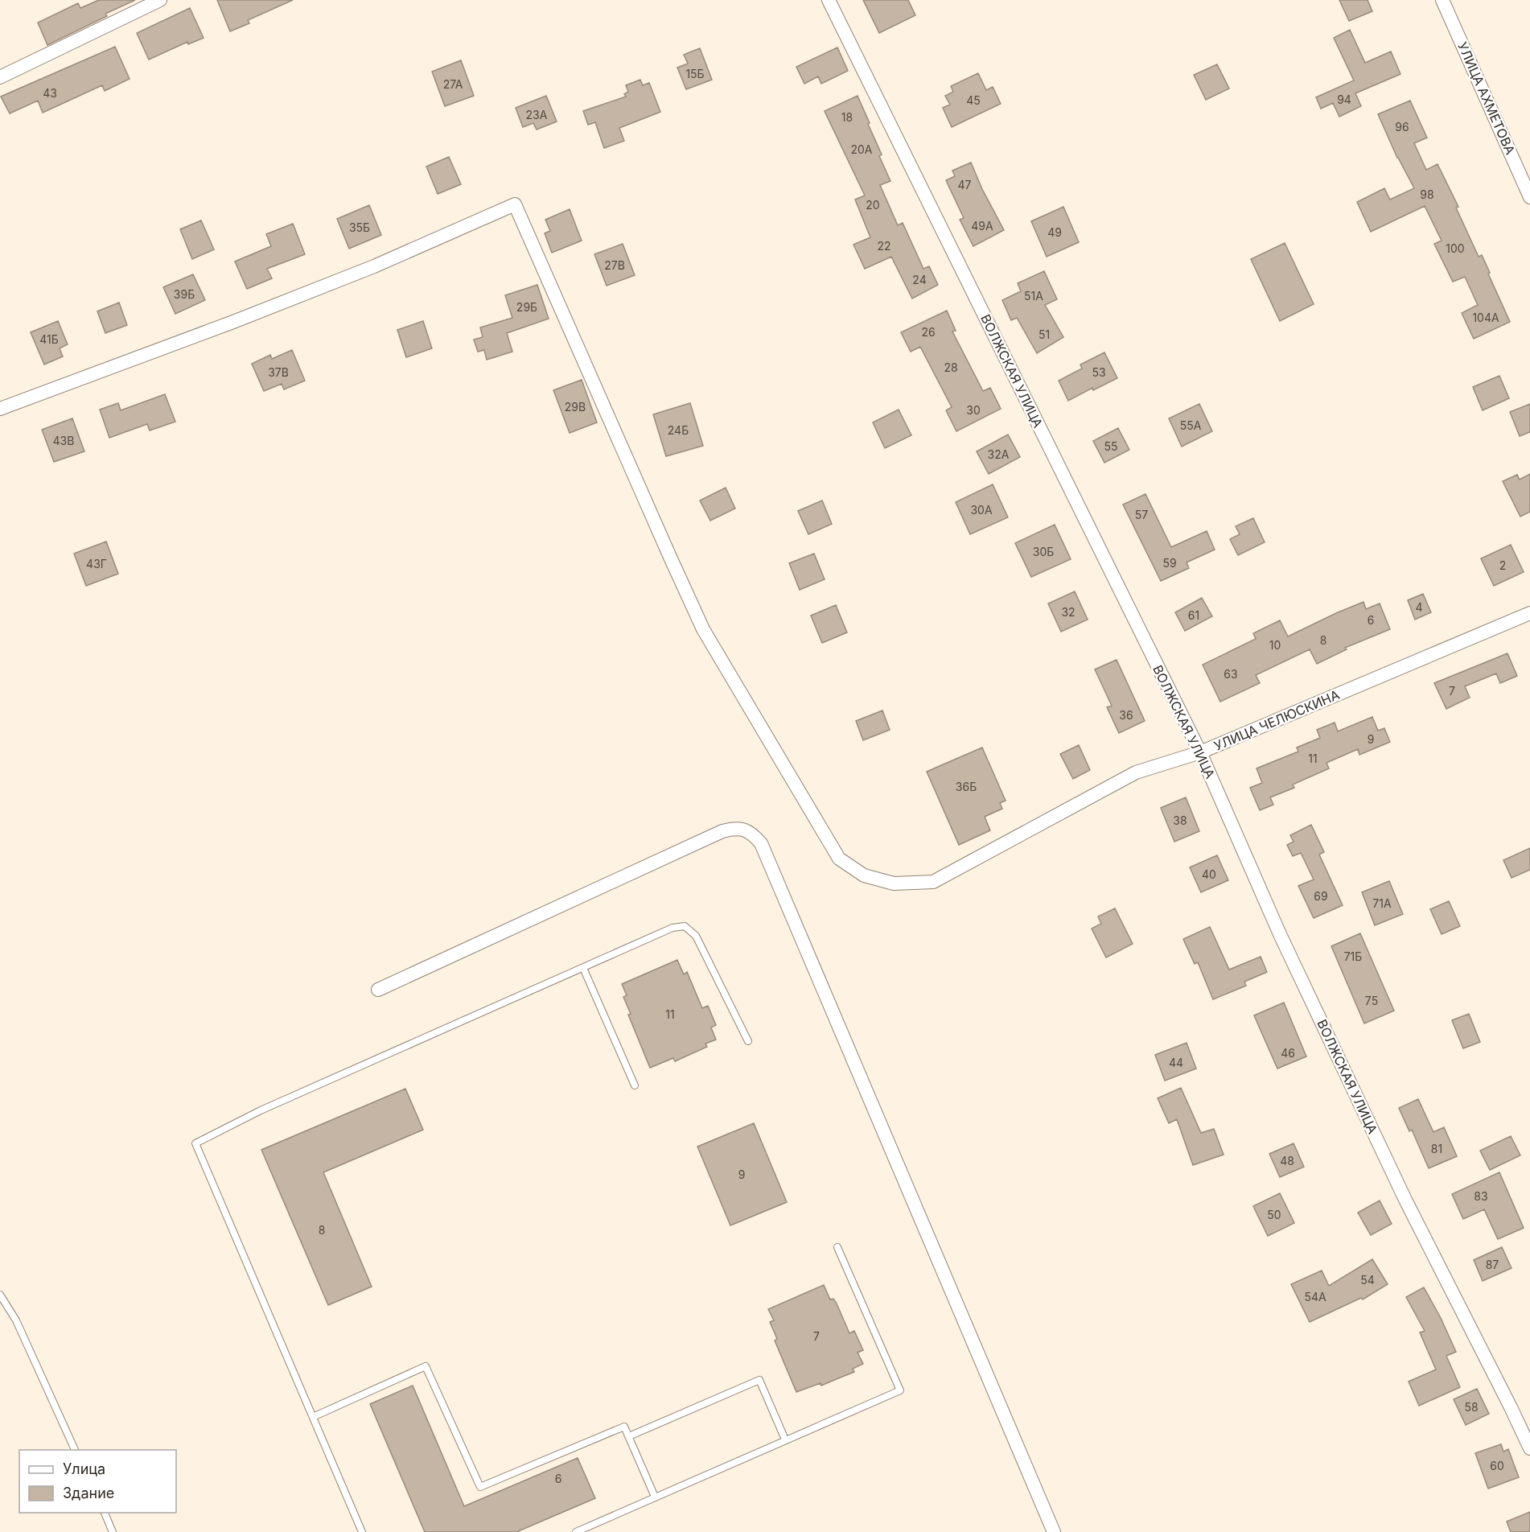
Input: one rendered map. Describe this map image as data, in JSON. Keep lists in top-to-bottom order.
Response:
{
  "streets": {
    "street": ["УЛИЦА АХМЕТОВА", "ВОЛЖСКАЯ УЛИЦА", "УЛИЦА ЧЕЛЮСКИНА"]
  },
  "crossings": [
    ["ВОЛЖСКАЯ УЛИЦА", "УЛИЦА ЧЕЛЮСКИНА"]
  ],
  "house_numbers": [
    "15Б",
    "27А",
    "43",
    "94",
    "45",
    "23А",
    "18",
    "96",
    "20А",
    "47",
    "98",
    "20",
    "49А",
    "35Б",
    "49",
    "22",
    "100",
    "27В",
    "24",
    "39Б",
    "51А",
    "29Б",
    "104А",
    "26",
    "51",
    "41Б",
    "28",
    "37В",
    "53",
    "29В",
    "30",
    "55А",
    "24Б",
    "43В",
    "55",
    "32А",
    "30А",
    "57",
    "30Б",
    "59",
    "43Г",
    "2",
    "4",
    "32",
    "61",
    "6",
    "8",
    "10",
    "63",
    "7",
    "36",
    "9",
    "11",
    "36Б",
    "38",
    "40",
    "69",
    "71А",
    "71Б",
    "75",
    "11",
    "46",
    "44",
    "81",
    "48",
    "9",
    "83",
    "50",
    "8",
    "87",
    "54",
    "54А",
    "7",
    "58",
    "60",
    "6"
  ],
  "legend": ["Улица", "Здание"]
}
